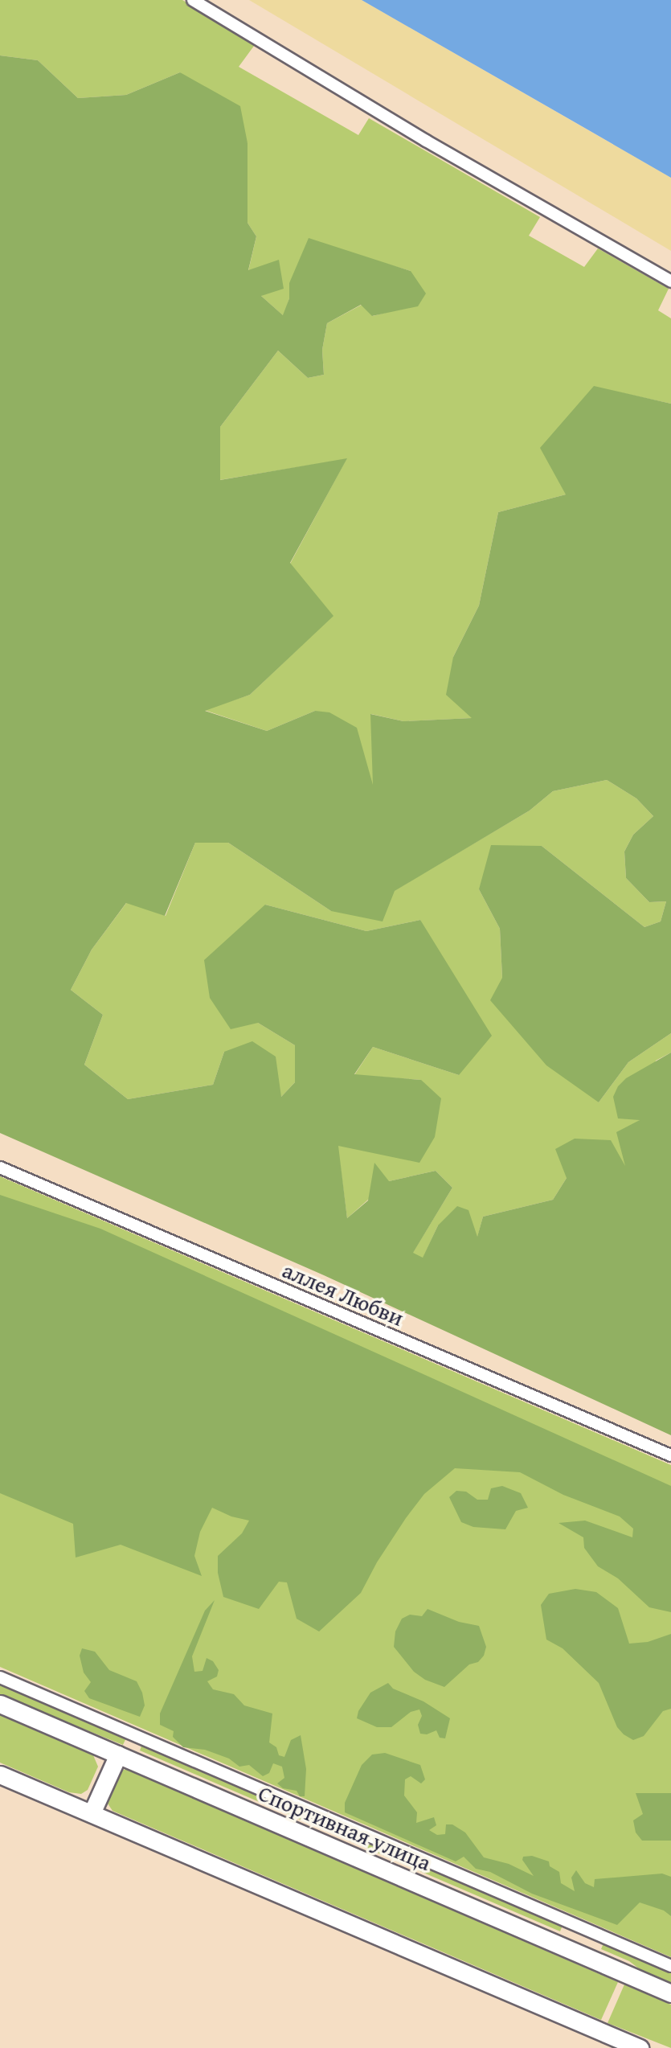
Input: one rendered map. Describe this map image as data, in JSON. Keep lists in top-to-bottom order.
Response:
{
  "streets": {
    "main road": ["Спортивная улица"],
    "street": ["аллея Любви"]
  }
}
